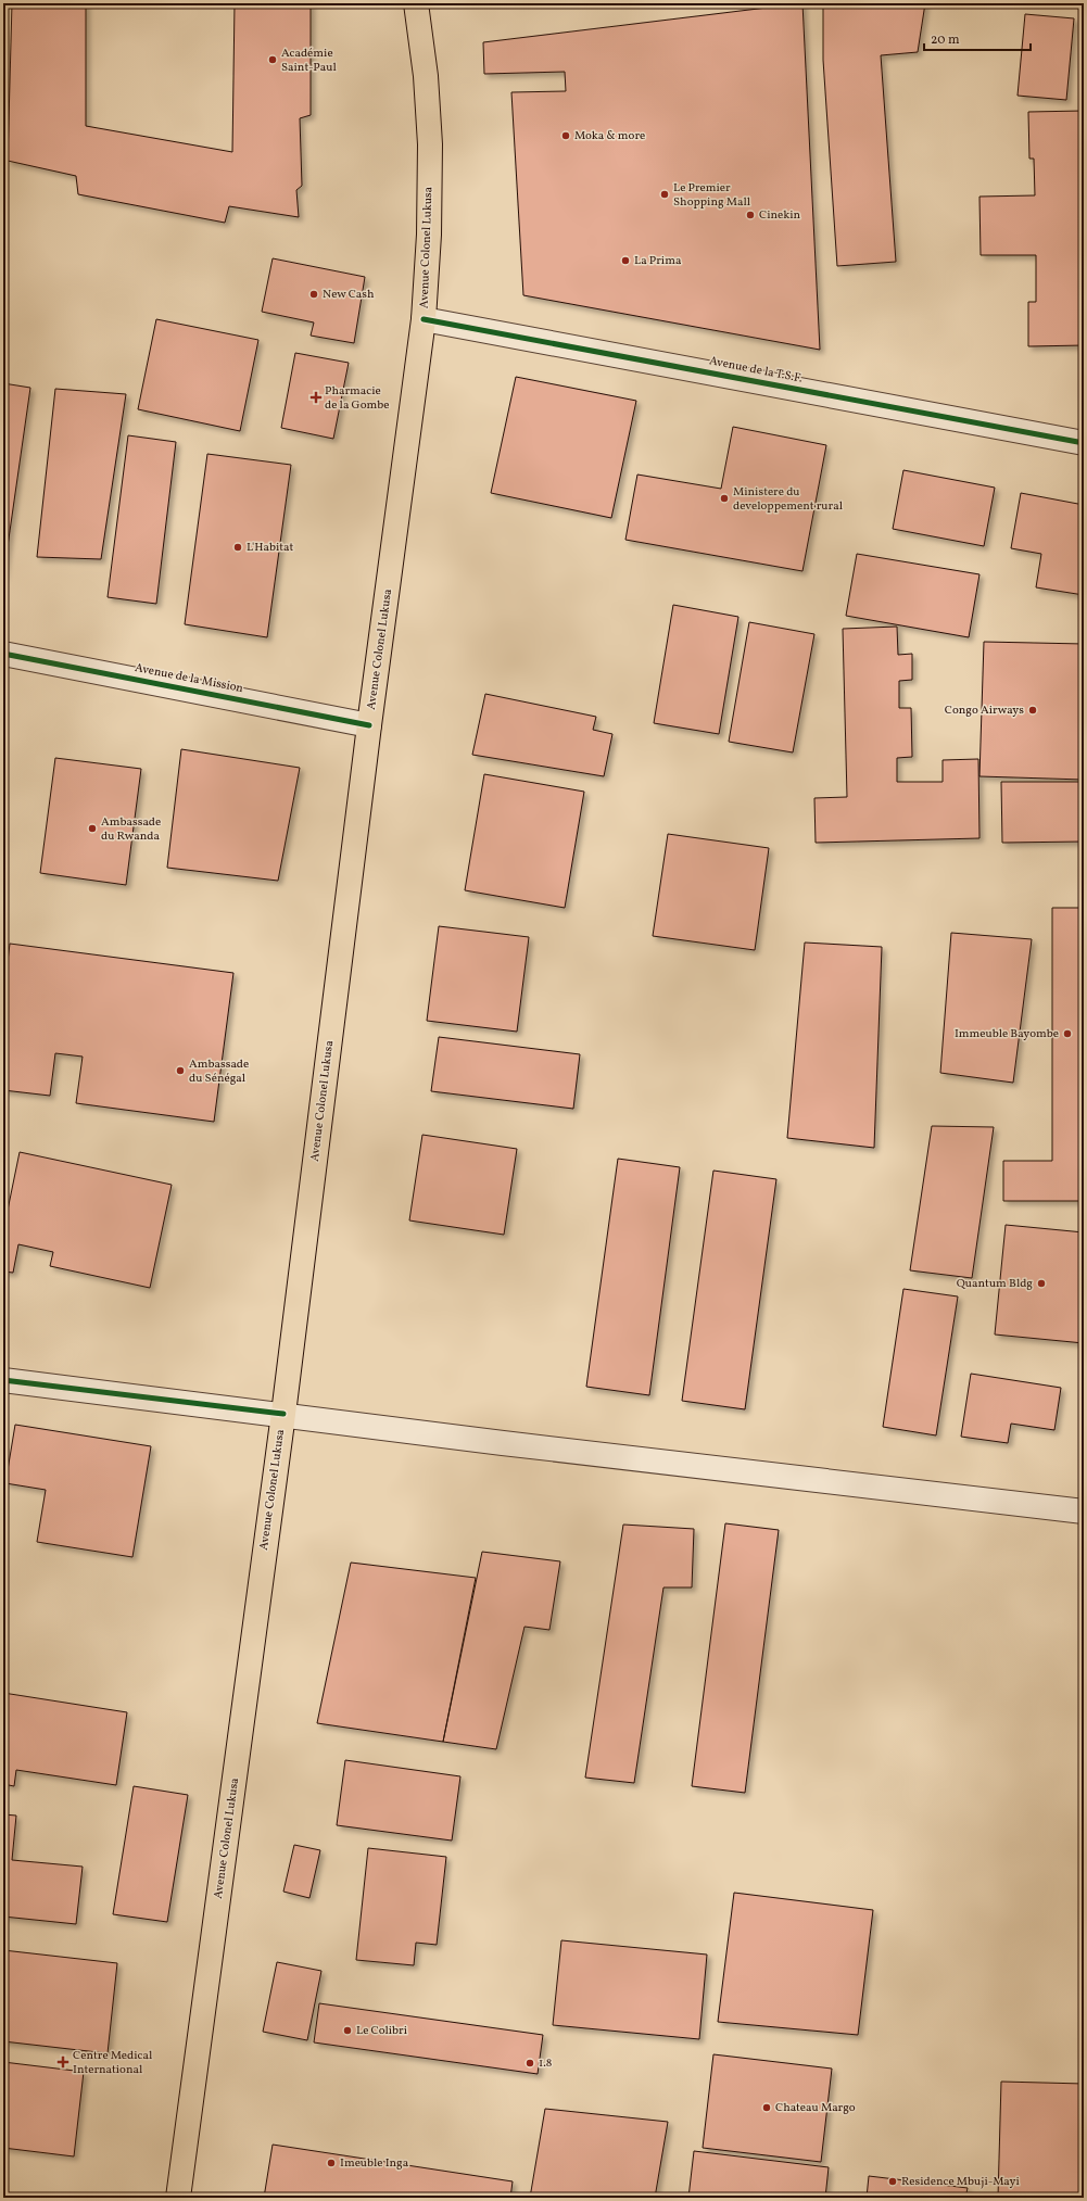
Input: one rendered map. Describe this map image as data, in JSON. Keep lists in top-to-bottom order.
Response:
{
  "streets": {
    "main road": ["Avenue Colonel Lukusa"],
    "street": ["Avenue de la T.S.F.", "Avenue de la Mission"]
  },
  "crossings": [
    ["Avenue Colonel Lukusa", "Avenue de la T.S.F."],
    ["Avenue Colonel Lukusa", "Avenue de la Mission"]
  ],
  "places": {
    "other": [
      "Académie Saint-Paul",
      "Moka & more",
      "Le Premier Shopping Mall",
      "Cinekin",
      "La Prima",
      "New Cash",
      "Ministere du developpement rural",
      "L'Habitat",
      "Congo Airways",
      "Ambassade du Rwanda",
      "Immeuble Bayombe",
      "Ambassade du Sénégal",
      "Quantum Bldg",
      "Le Colibri",
      "1.8",
      "Chateau Margo",
      "Imeuble Inga",
      "Residence Mbuji-Mayi"
    ],
    "health": ["Pharmacie de la Gombe", "Centre Medical International"]
  },
  "scale_bar": "20 m"
}
